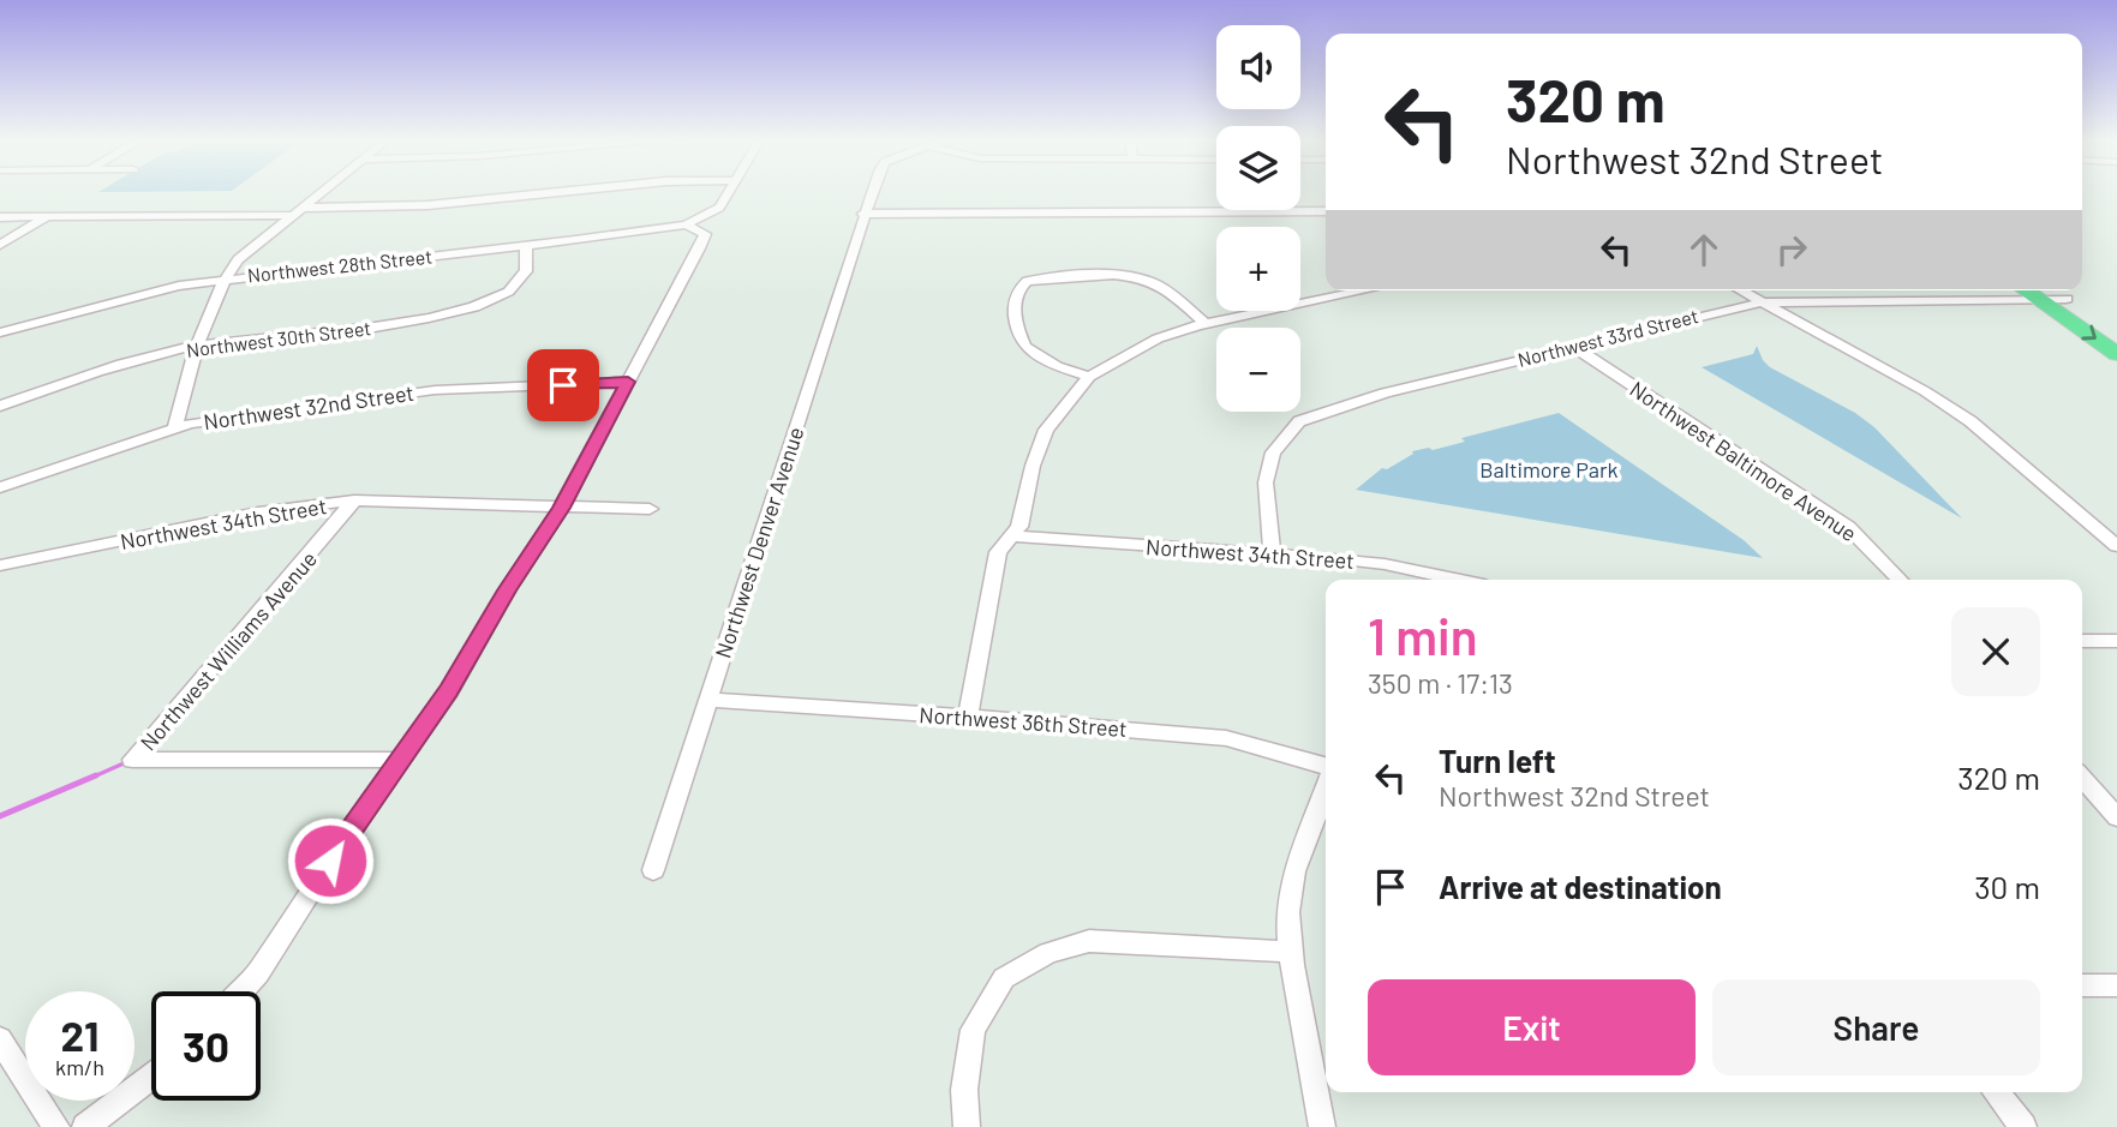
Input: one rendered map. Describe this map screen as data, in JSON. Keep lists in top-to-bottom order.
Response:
{
  "streets": {
    "street": [
      "Northwest 28th Street",
      "Northwest 33rd Street",
      "Northwest 30th Street",
      "Northwest 32nd Street",
      "Northwest Baltimore Avenue",
      "Northwest 34th Street",
      "Northwest Denver Avenue",
      "Northwest Williams Avenue",
      "Northwest 36th Street"
    ]
  },
  "crossings": [
    ["Northwest 28th Street", "Northwest 30th Street"],
    ["Northwest 33rd Street", "Northwest Baltimore Avenue"],
    ["Northwest 33rd Street", "Northwest 34th Street"],
    ["Northwest 34th Street", "Northwest Williams Avenue"],
    ["Northwest Denver Avenue", "Northwest 36th Street"]
  ],
  "parks": ["Baltimore Park"],
  "page": {
    "map_buttons": ["+", "−"],
    "turn": ["320 m", "Northwest 32nd Street"],
    "heading": ["1 min", "350 m · 17:13"],
    "list": [
      {
        "name": "Turn left",
        "note": "Northwest 32nd Street",
        "value": "320 m"
      },
      {
        "name": "Arrive at destination",
        "value": "30 m"
      }
    ],
    "buttons": ["Exit", "Share"],
    "speed": "21 km/h",
    "limit": "30"
  }
}
